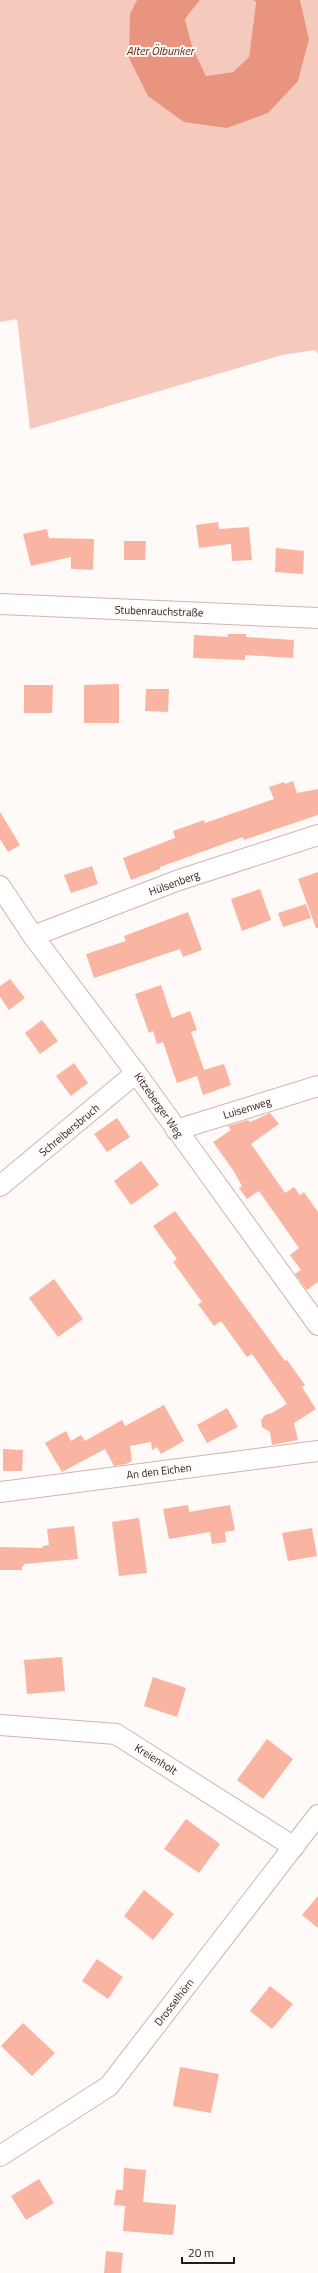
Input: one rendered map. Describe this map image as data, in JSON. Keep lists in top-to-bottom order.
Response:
{
  "streets": {
    "street": [
      "Stubenrauchstraße",
      "Hülsenberg",
      "Kitzeberger Weg",
      "Luisenweg",
      "Schreibersbruch",
      "An den Eichen",
      "Kreienholt",
      "Drosselhörn"
    ]
  },
  "crossings": [
    ["Hülsenberg", "Kitzeberger Weg"],
    ["Kitzeberger Weg", "Luisenweg"],
    ["Kitzeberger Weg", "Schreibersbruch"],
    ["Kreienholt", "Drosselhörn"]
  ],
  "water": ["Alter Ölbunker"],
  "scale_bar": "20 m"
}
